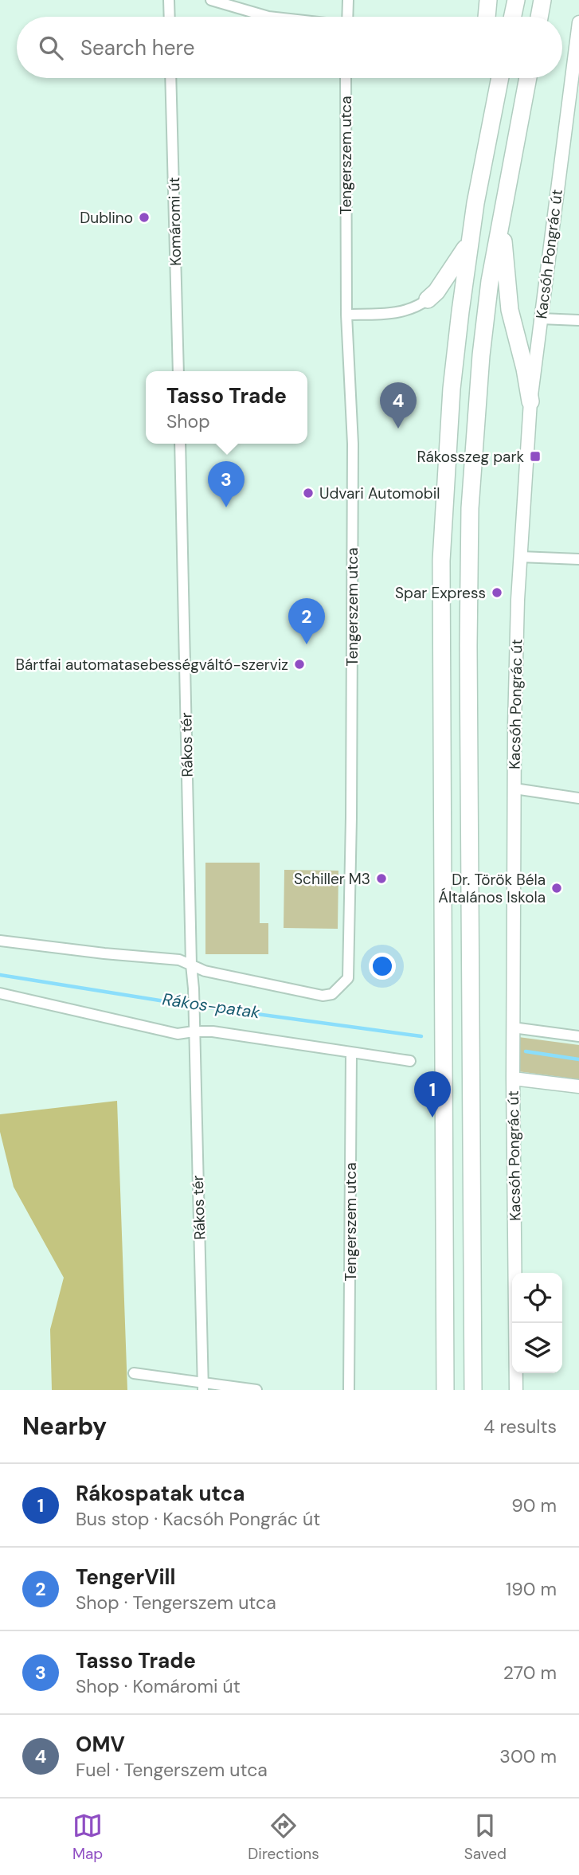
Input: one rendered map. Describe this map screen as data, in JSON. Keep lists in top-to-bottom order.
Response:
{
  "streets": {
    "street": [
      "Tengerszem utca",
      "Komáromi út",
      "Kacsóh Pongrác út",
      "Rákos tér"
    ]
  },
  "crossings": [
    ["Tengerszem utca", "Rákos tér"]
  ],
  "water": ["Rákos-patak"],
  "places": {
    "other": [
      "Dublino",
      "Udvari Automobil",
      "Spar Express",
      "Bártfai automatasebességváltó-szerviz",
      "Schiller M3",
      "Dr. Török Béla Általános Iskola"
    ],
    "transit": ["Rákosszeg park"]
  },
  "page": {
    "search": "Search here",
    "popup": ["Tasso Trade", "Shop"],
    "pins": [
      "4",
      "3",
      "2",
      "1"
    ],
    "heading": ["Nearby", "4 results"],
    "list": [
      {
        "mark": "1",
        "name": "Rákospatak utca",
        "note": "Bus stop · Kacsóh Pongrác út",
        "value": "90 m"
      },
      {
        "mark": "2",
        "name": "TengerVill",
        "note": "Shop · Tengerszem utca",
        "value": "190 m"
      },
      {
        "mark": "3",
        "name": "Tasso Trade",
        "note": "Shop · Komáromi út",
        "value": "270 m"
      },
      {
        "mark": "4",
        "name": "OMV",
        "note": "Fuel · Tengerszem utca",
        "value": "300 m"
      }
    ],
    "nav": ["Map", "Directions", "Saved"]
  }
}
